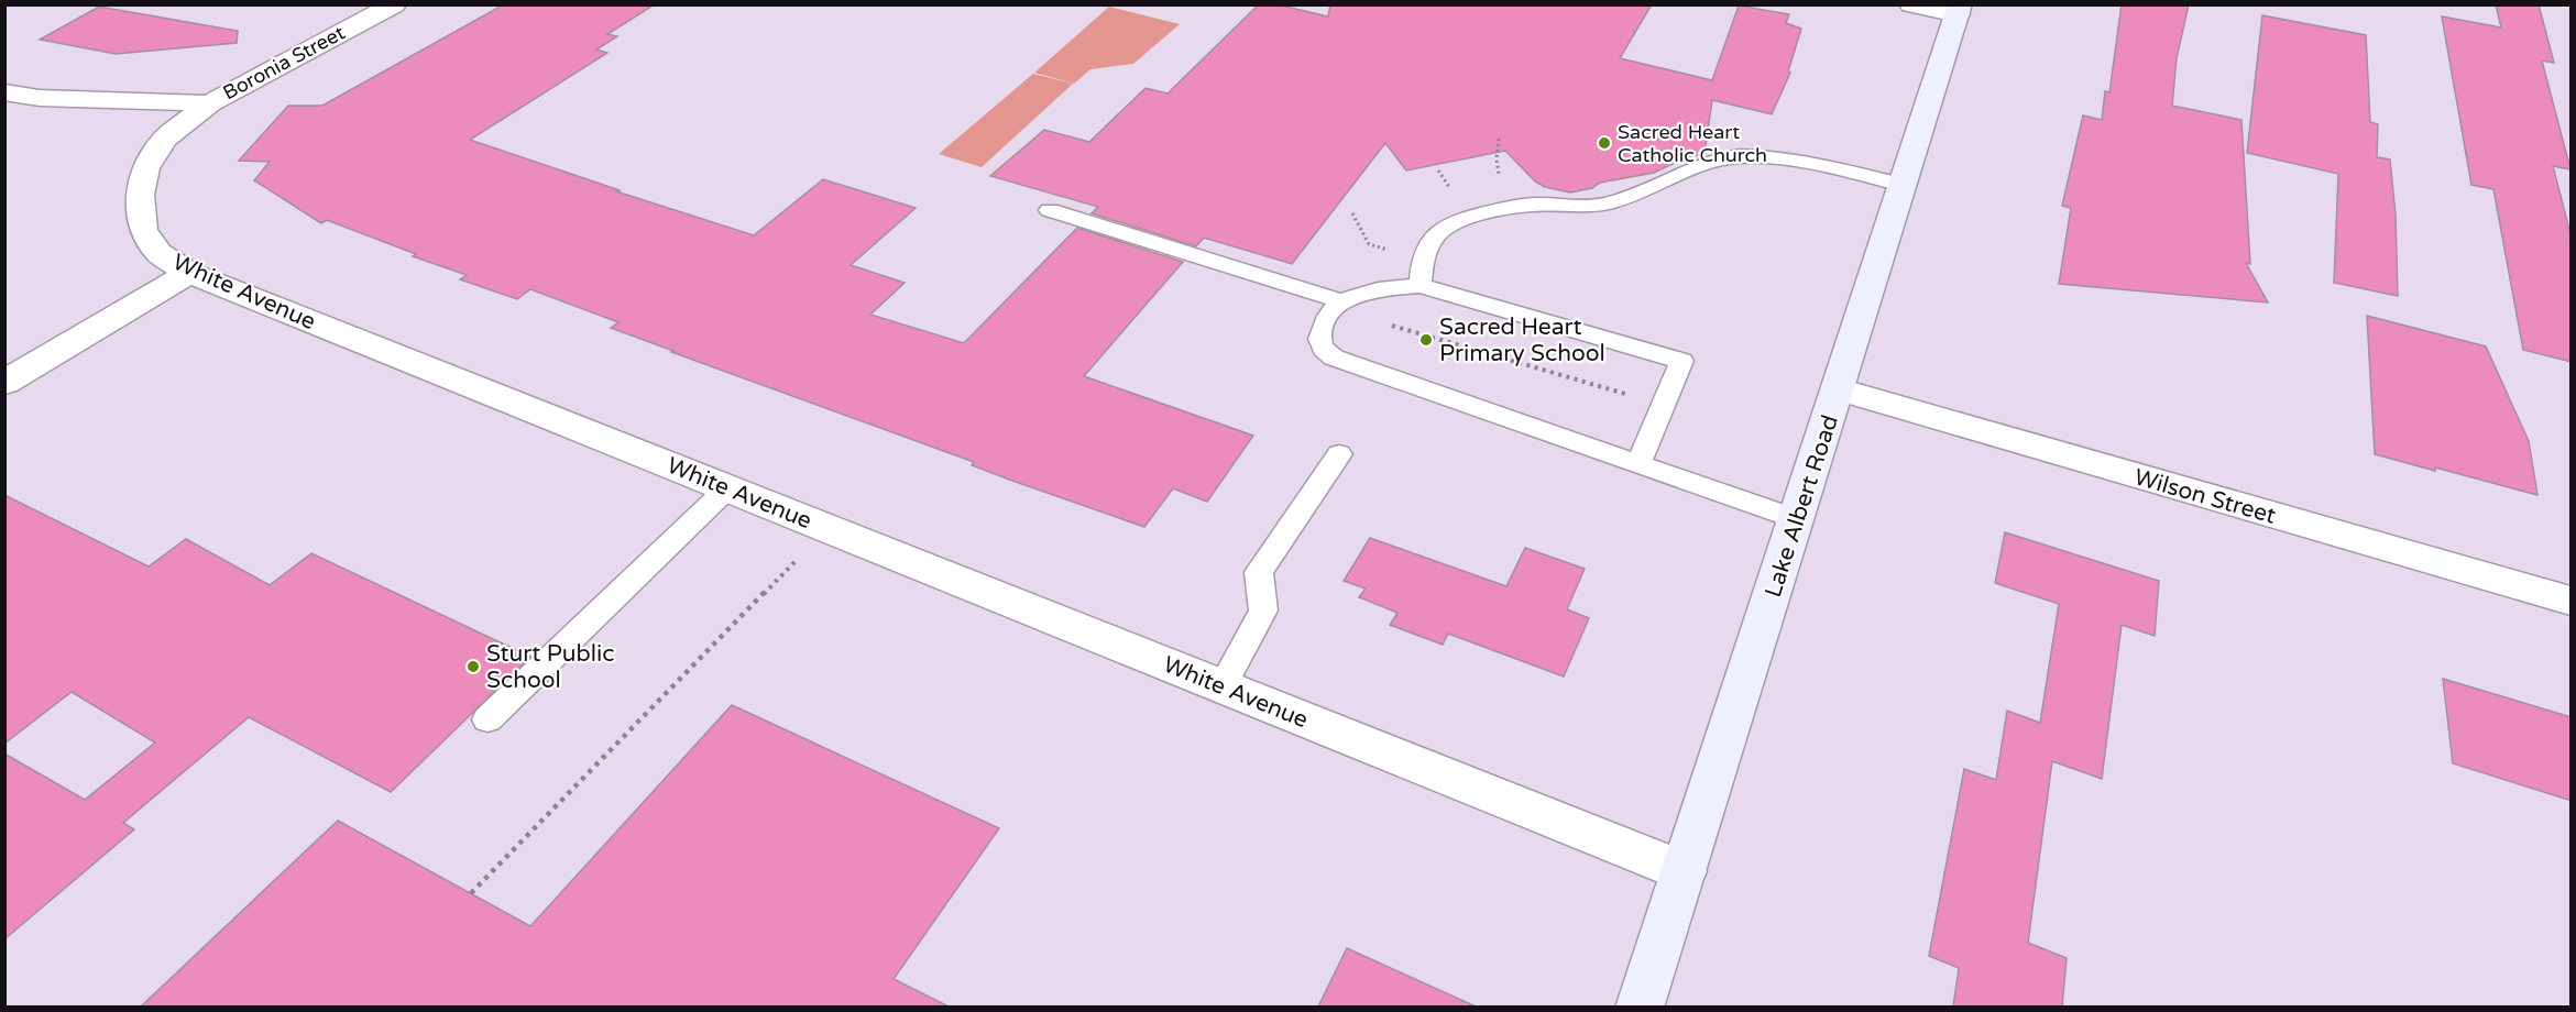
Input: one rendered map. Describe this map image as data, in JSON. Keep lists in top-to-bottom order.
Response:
{
  "streets": {
    "main road": ["Lake Albert Road"],
    "street": ["Boronia Street", "White Avenue", "Wilson Street"]
  },
  "crossings": [
    ["Boronia Street", "White Avenue"],
    ["White Avenue", "Lake Albert Road"],
    ["Wilson Street", "Lake Albert Road"]
  ],
  "places": ["Sacred Heart Catholic Church", "Sacred Heart Primary School", "Sturt Public School"]
}
